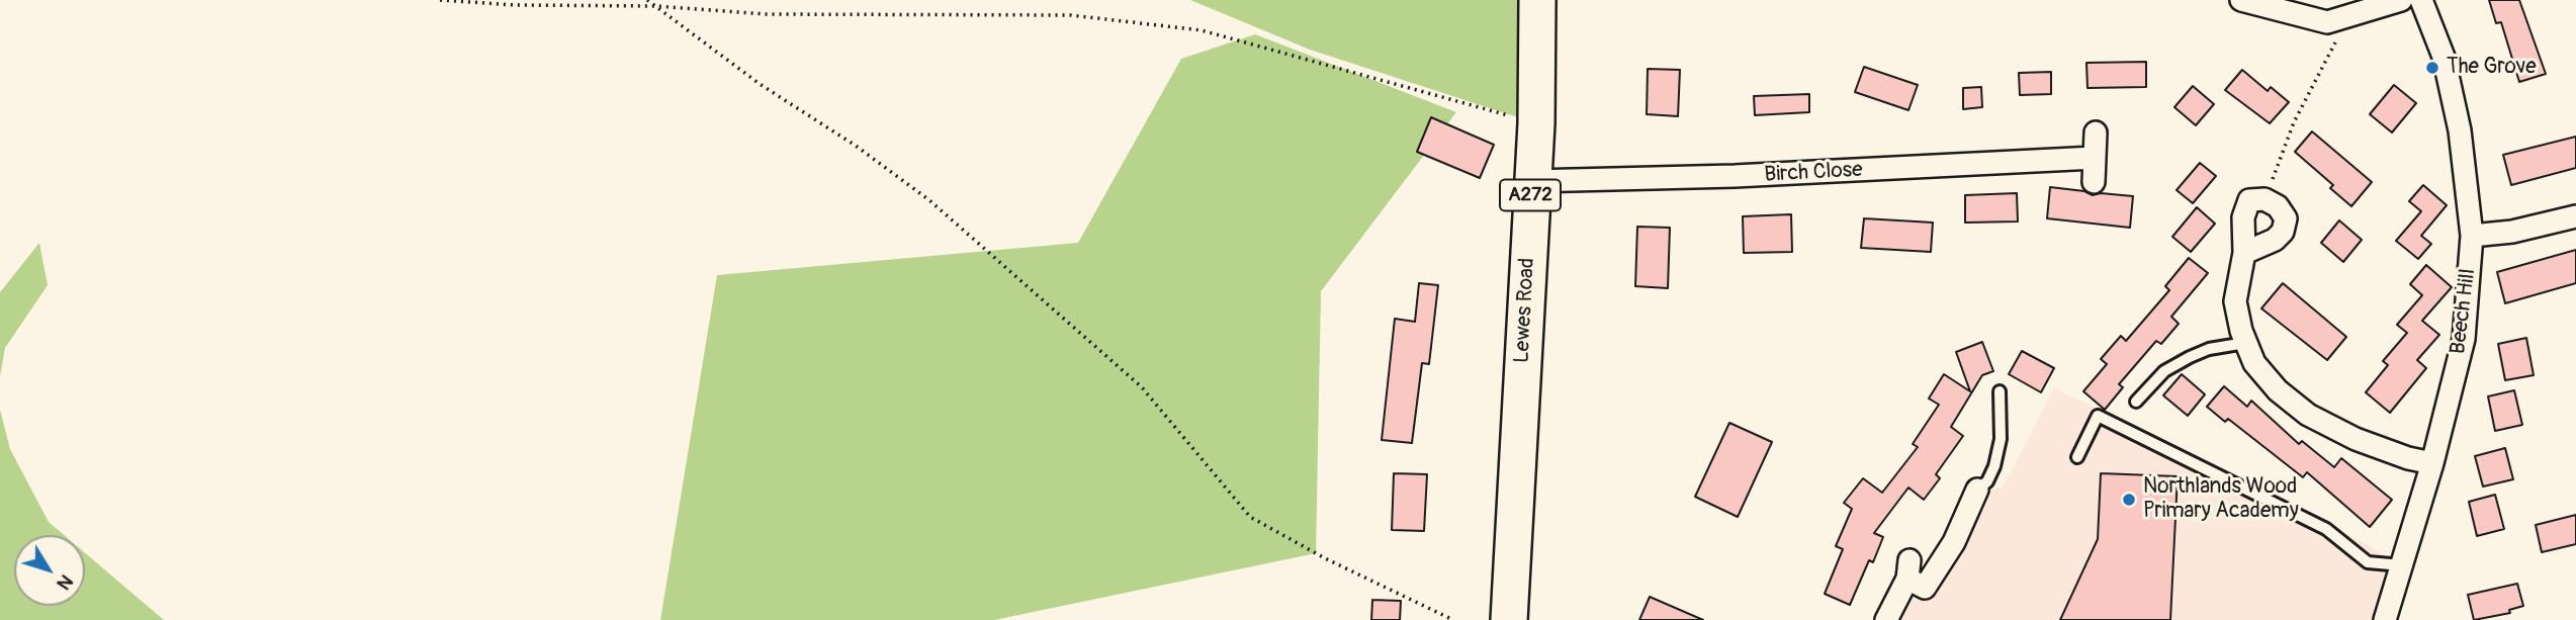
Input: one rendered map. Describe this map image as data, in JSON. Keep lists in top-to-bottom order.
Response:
{
  "streets": {
    "highway": ["A272", "Lewes Road"],
    "street": ["Birch Close", "Beech Hill"]
  },
  "crossings": [
    ["Birch Close", "Lewes Road"]
  ],
  "places": ["The Grove", "Northlands Wood Primary Academy"],
  "north": "bottom right"
}
